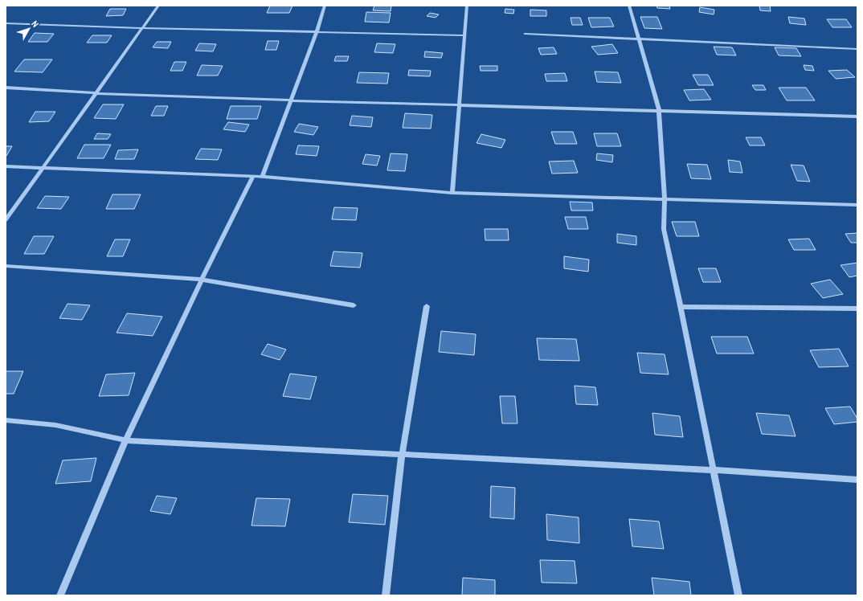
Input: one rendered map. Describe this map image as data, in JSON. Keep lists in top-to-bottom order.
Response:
{
  "north": "top right"
}
